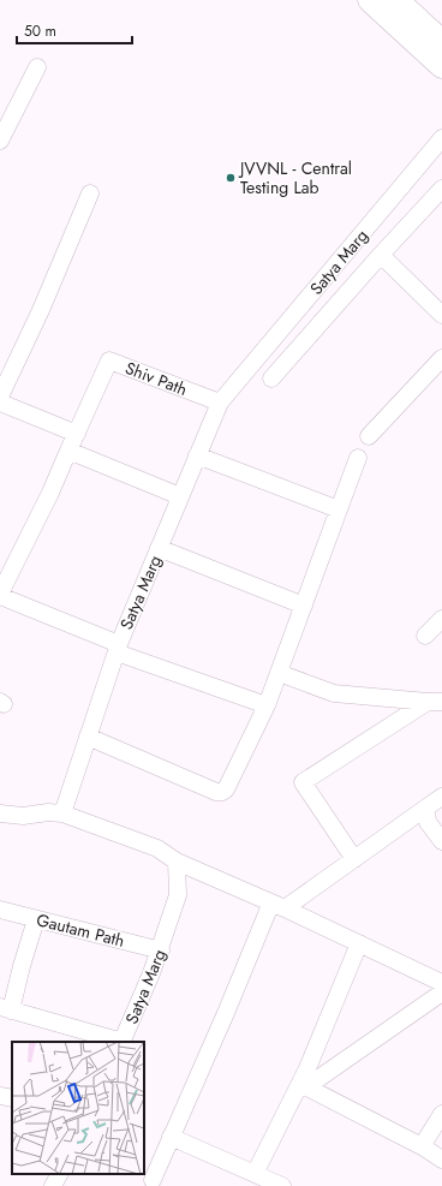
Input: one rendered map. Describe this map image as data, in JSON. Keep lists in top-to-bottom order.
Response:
{
  "streets": {
    "street": ["Satya Marg", "Shiv Path", "Gautam Path"]
  },
  "crossings": [
    ["Satya Marg", "Shiv Path"],
    ["Satya Marg", "Gautam Path"]
  ],
  "places": ["JVVNL - Central Testing Lab"],
  "scale_bar": "50 m"
}
